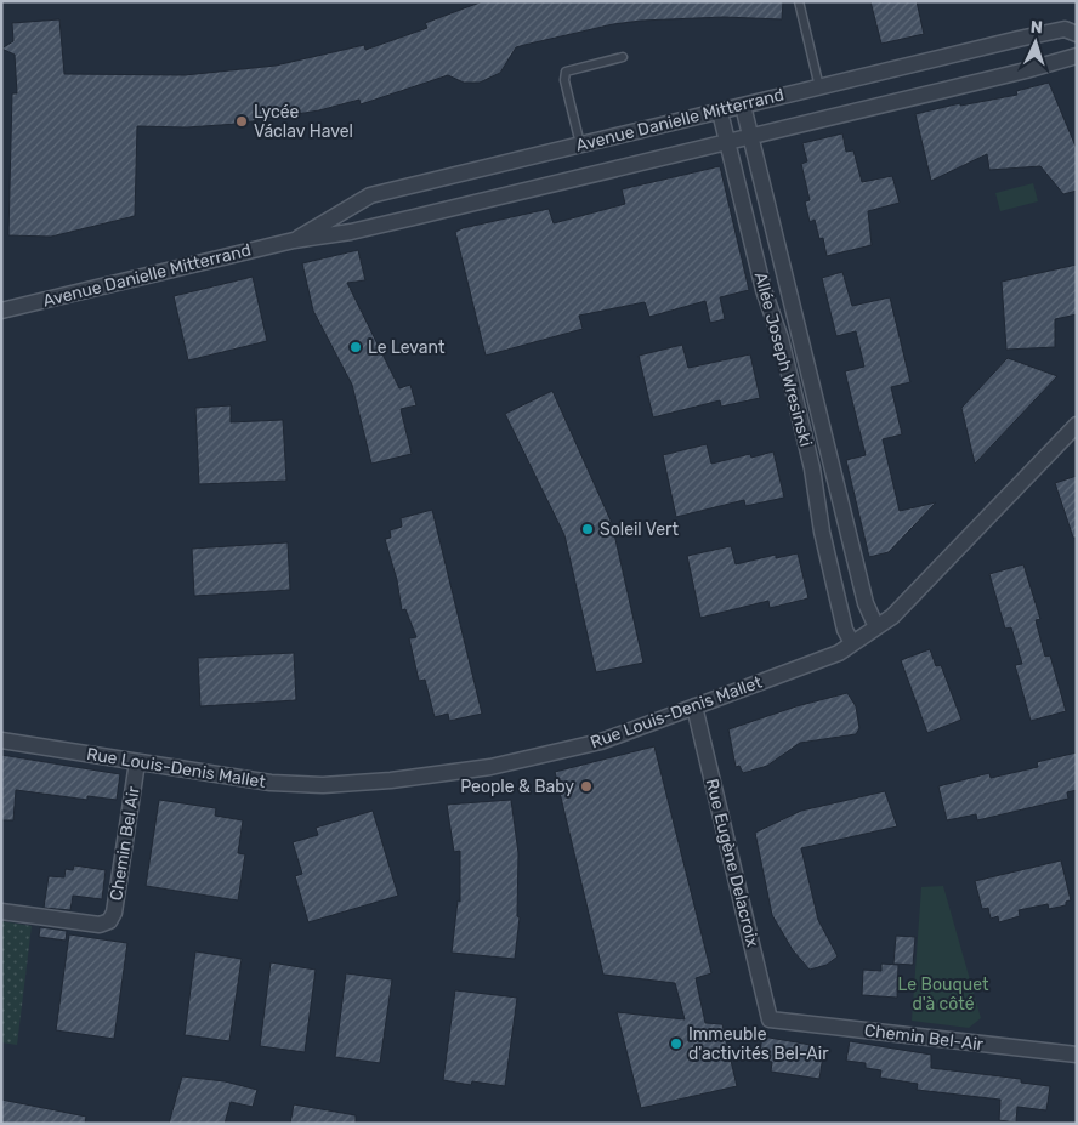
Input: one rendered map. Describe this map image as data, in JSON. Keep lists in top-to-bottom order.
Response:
{
  "streets": {
    "street": [
      "Avenue Danielle Mitterrand",
      "Allée Joseph Wresinski",
      "Rue Louis-Denis Mallet",
      "Chemin Bel Air",
      "Rue Eugène Delacroix",
      "Chemin Bel-Air"
    ]
  },
  "crossings": [
    ["Avenue Danielle Mitterrand", "Allée Joseph Wresinski"],
    ["Allée Joseph Wresinski", "Rue Louis-Denis Mallet"],
    ["Rue Louis-Denis Mallet", "Chemin Bel Air"],
    ["Rue Louis-Denis Mallet", "Rue Eugène Delacroix"],
    ["Rue Eugène Delacroix", "Chemin Bel-Air"]
  ],
  "parks": ["Le Bouquet d'à côté"],
  "places": [
    "Lycée Václav Havel",
    "Le Levant",
    "Soleil Vert",
    "People & Baby",
    "Immeuble d'activités Bel-Air"
  ],
  "north": "top"
}
